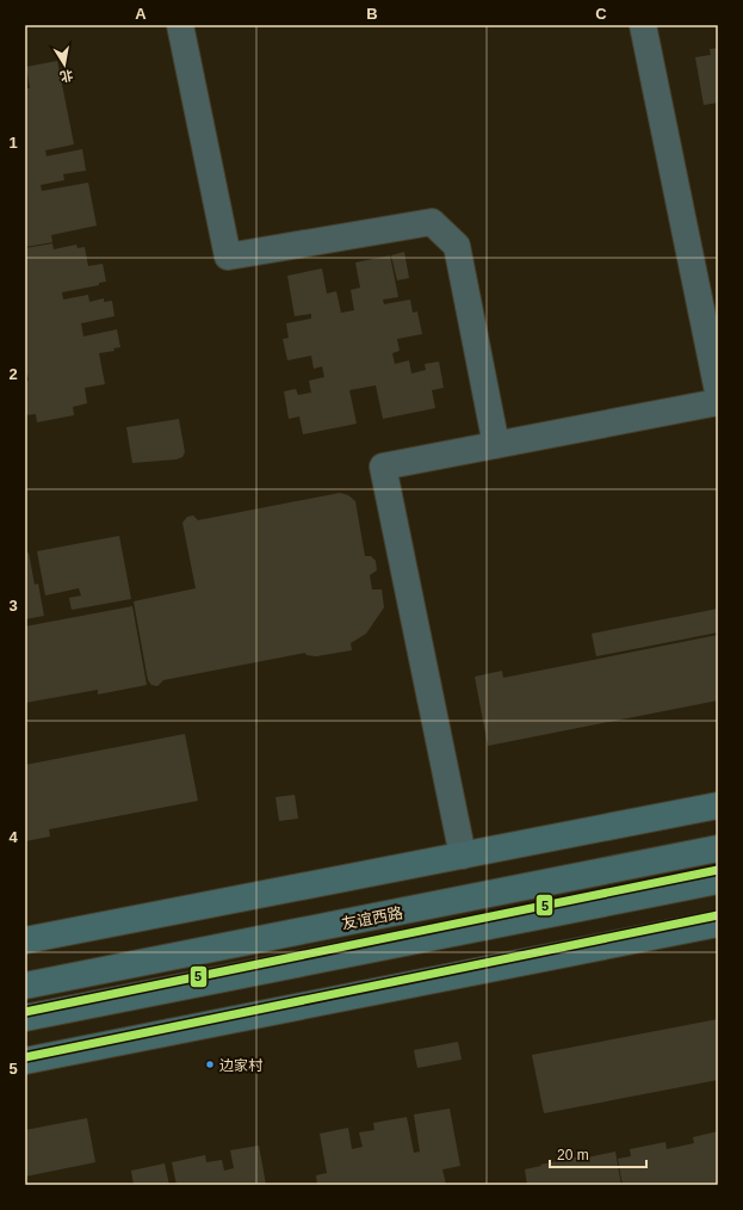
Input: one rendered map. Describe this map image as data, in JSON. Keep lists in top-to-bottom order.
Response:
{
  "streets": {
    "street": ["友谊西路"]
  },
  "places": ["边家村"],
  "lines": ["transit line 5"],
  "scale_bar": "20 m",
  "north": "bottom",
  "grid": {
    "columns": ["A", "B", "C"],
    "rows": [
      "1",
      "2",
      "3",
      "4",
      "5"
    ]
  }
}
